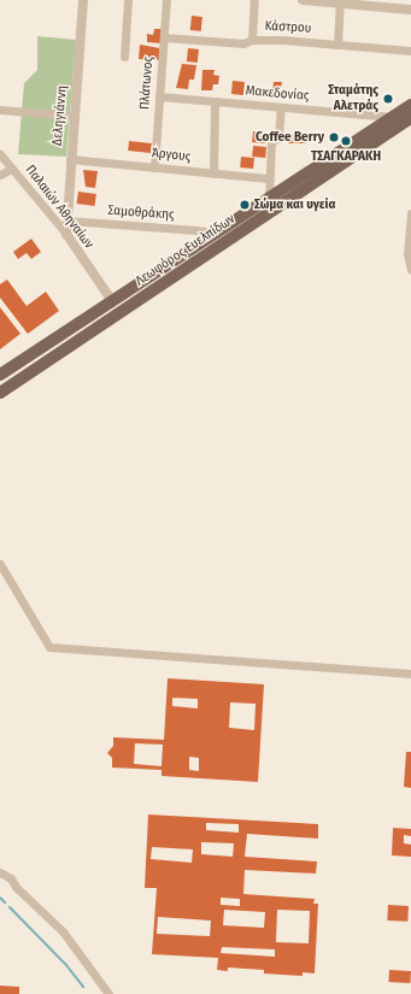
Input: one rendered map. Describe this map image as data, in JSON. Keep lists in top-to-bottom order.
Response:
{
  "streets": {
    "main road": ["Λεωφόρος Ευελπίδων"],
    "street": [
      "Κάστρου",
      "Πλάτωνος",
      "Μακεδονίας",
      "Δεληγιάννη",
      "Άργους",
      "Παλαιών Αθηναίων",
      "Σαμοθράκης"
    ]
  },
  "crossings": [
    ["Κάστρου", "Πλάτωνος"],
    ["Πλάτωνος", "Μακεδονίας"],
    ["Πλάτωνος", "Άργους"],
    ["Μακεδονίας", "Λεωφόρος Ευελπίδων"],
    ["Δεληγιάννη", "Άργους"],
    ["Δεληγιάννη", "Παλαιών Αθηναίων"],
    ["Δεληγιάννη", "Σαμοθράκης"],
    ["Παλαιών Αθηναίων", "Λεωφόρος Ευελπίδων"],
    ["Σαμοθράκης", "Λεωφόρος Ευελπίδων"]
  ],
  "places": [
    "Σταμάτης Αλετράς",
    "Coffee Berry",
    "ΤΣΑΓΚΑΡΑΚΗ",
    "Σώμα και υγεία"
  ]
}
